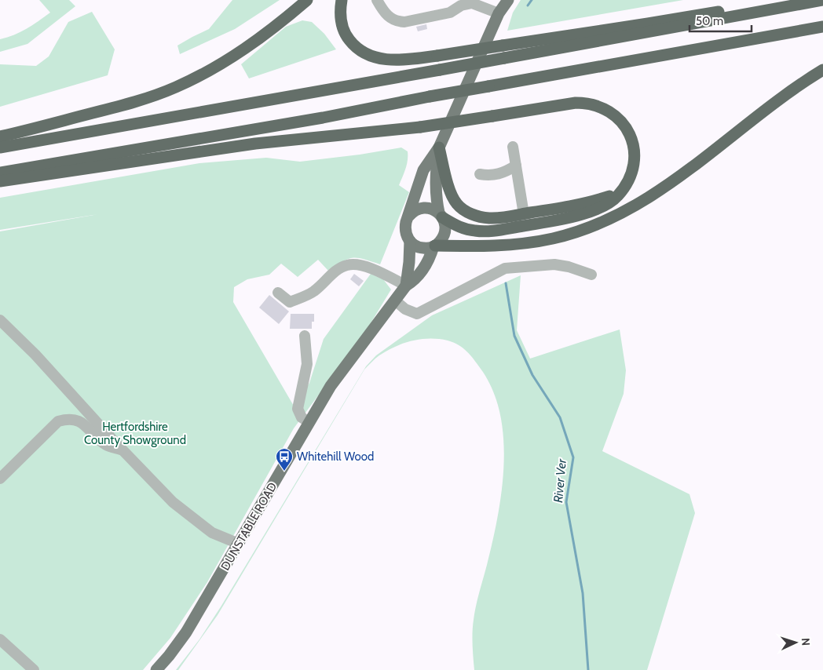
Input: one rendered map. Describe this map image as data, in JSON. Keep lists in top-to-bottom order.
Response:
{
  "streets": {
    "main road": ["DUNSTABLE ROAD"]
  },
  "water": ["River Ver"],
  "parks": ["Hertfordshire County Showground"],
  "places": {
    "bus stop": ["Whitehill Wood"]
  },
  "scale_bar": "50 m",
  "north": "right"
}
